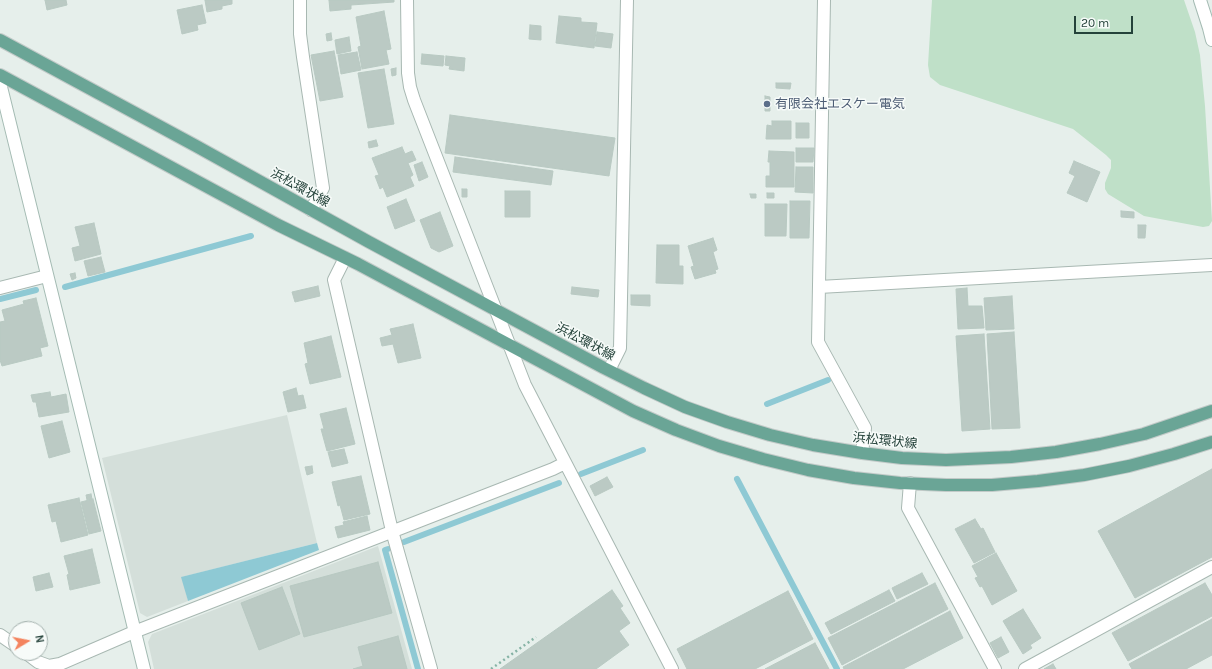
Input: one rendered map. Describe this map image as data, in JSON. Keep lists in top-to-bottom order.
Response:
{
  "streets": {
    "main road": ["浜松環状線"]
  },
  "places": ["有限会社エスケー電気"],
  "scale_bar": "20 m",
  "north": "right"
}
